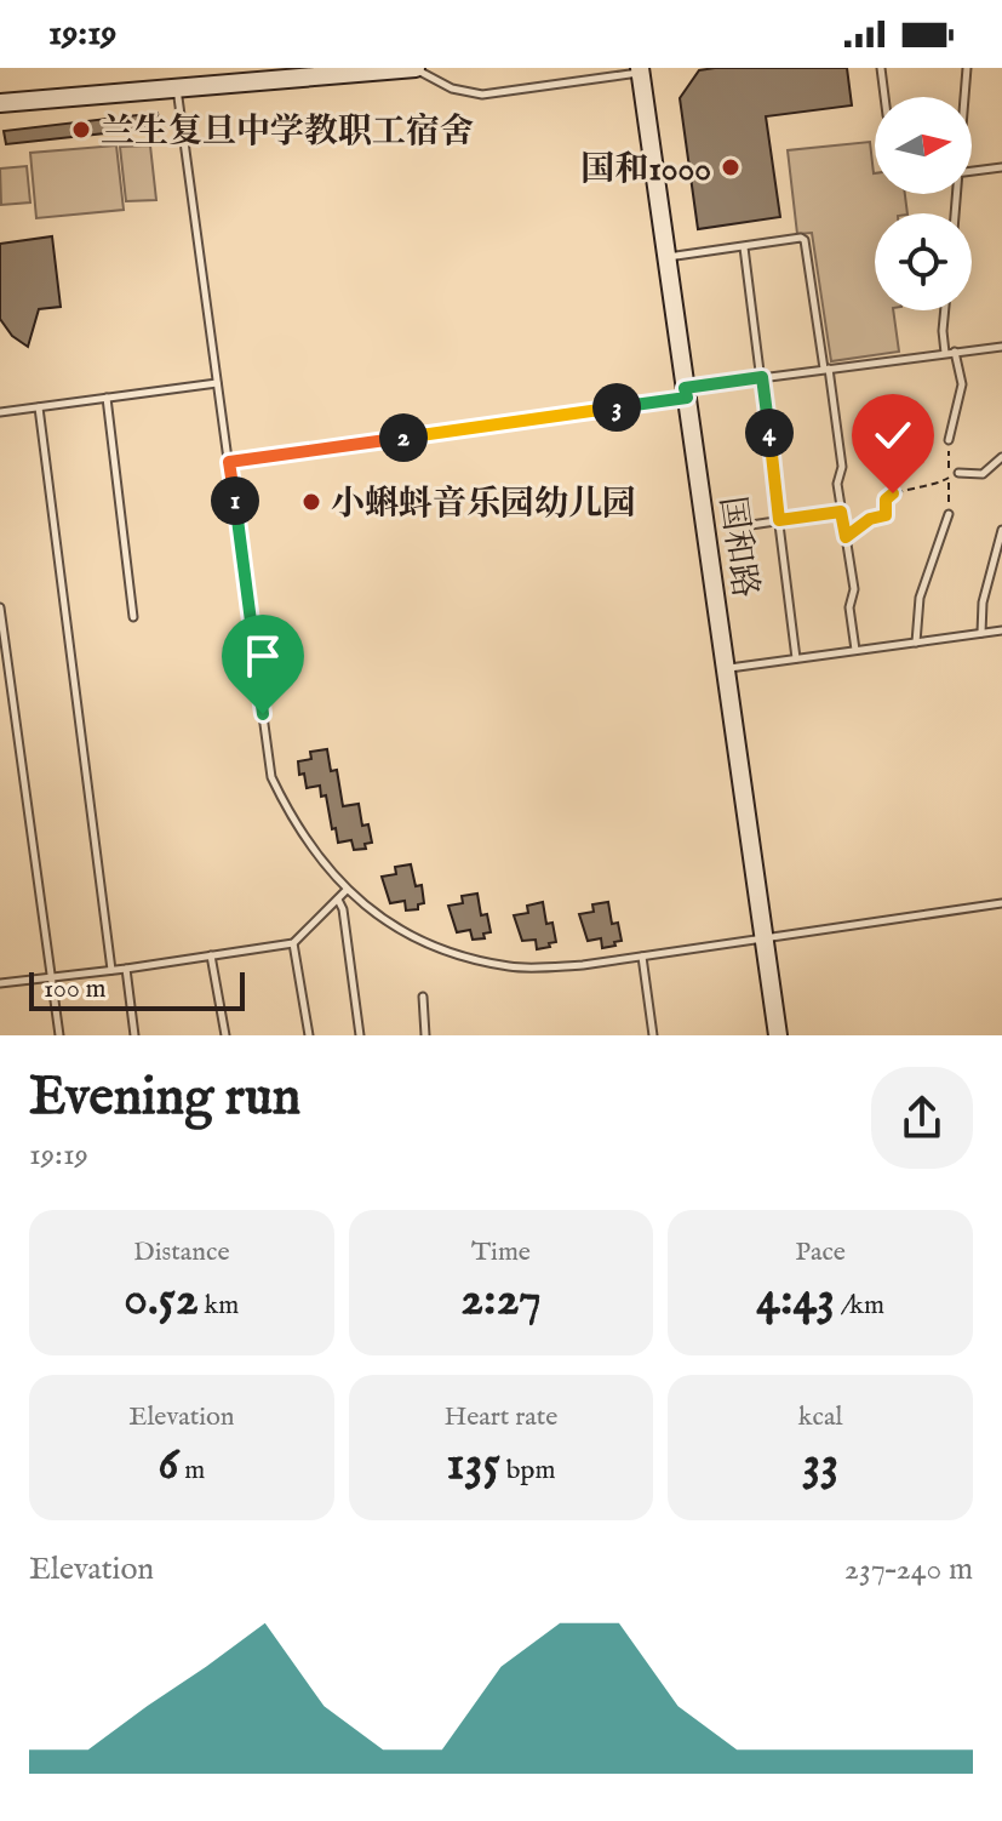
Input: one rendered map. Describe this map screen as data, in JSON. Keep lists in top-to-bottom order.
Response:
{
  "streets": {
    "street": ["国和路"]
  },
  "places": ["兰生复旦中学教职工宿舍", "国和1000", "小蝌蚪音乐园幼儿园"],
  "scale_bar": "100 m",
  "north": "right",
  "page": {
    "status": "19:19",
    "pins": [
      "3",
      "4",
      "2",
      "1"
    ],
    "scale": "100 m",
    "heading": ["Evening run", "19:19"],
    "stats": [
      ["Distance", "0.52 km"],
      ["Time", "2:27"],
      ["Pace", "4:43 /km"],
      ["Elevation", "6 m"],
      ["Heart rate", "135 bpm"],
      ["kcal", "33"]
    ],
    "chart": ["Elevation", "237–240 m"]
  }
}
